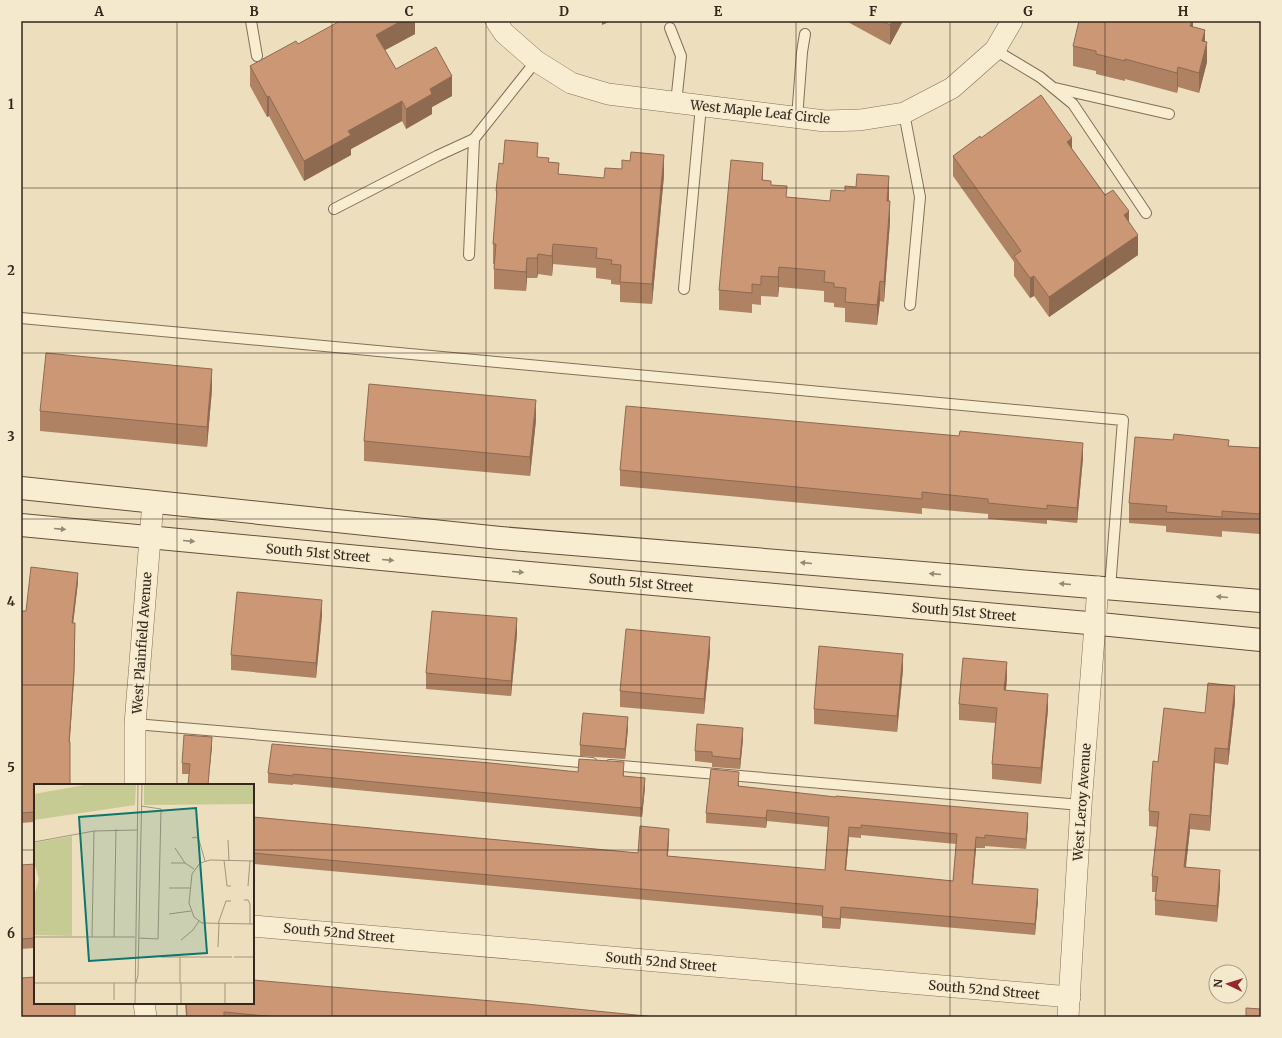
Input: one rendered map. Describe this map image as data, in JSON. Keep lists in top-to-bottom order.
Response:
{
  "streets": {
    "street": [
      "West Maple Leaf Circle",
      "South 51st Street",
      "West Plainfield Avenue",
      "West Leroy Avenue",
      "South 52nd Street"
    ]
  },
  "crossings": [
    ["South 51st Street", "West Plainfield Avenue"],
    ["South 51st Street", "West Leroy Avenue"],
    ["West Leroy Avenue", "South 52nd Street"]
  ],
  "north": "left",
  "grid": {
    "columns": [
      "A",
      "B",
      "C",
      "D",
      "E",
      "F",
      "G",
      "H"
    ],
    "rows": [
      "1",
      "2",
      "3",
      "4",
      "5",
      "6"
    ]
  }
}
